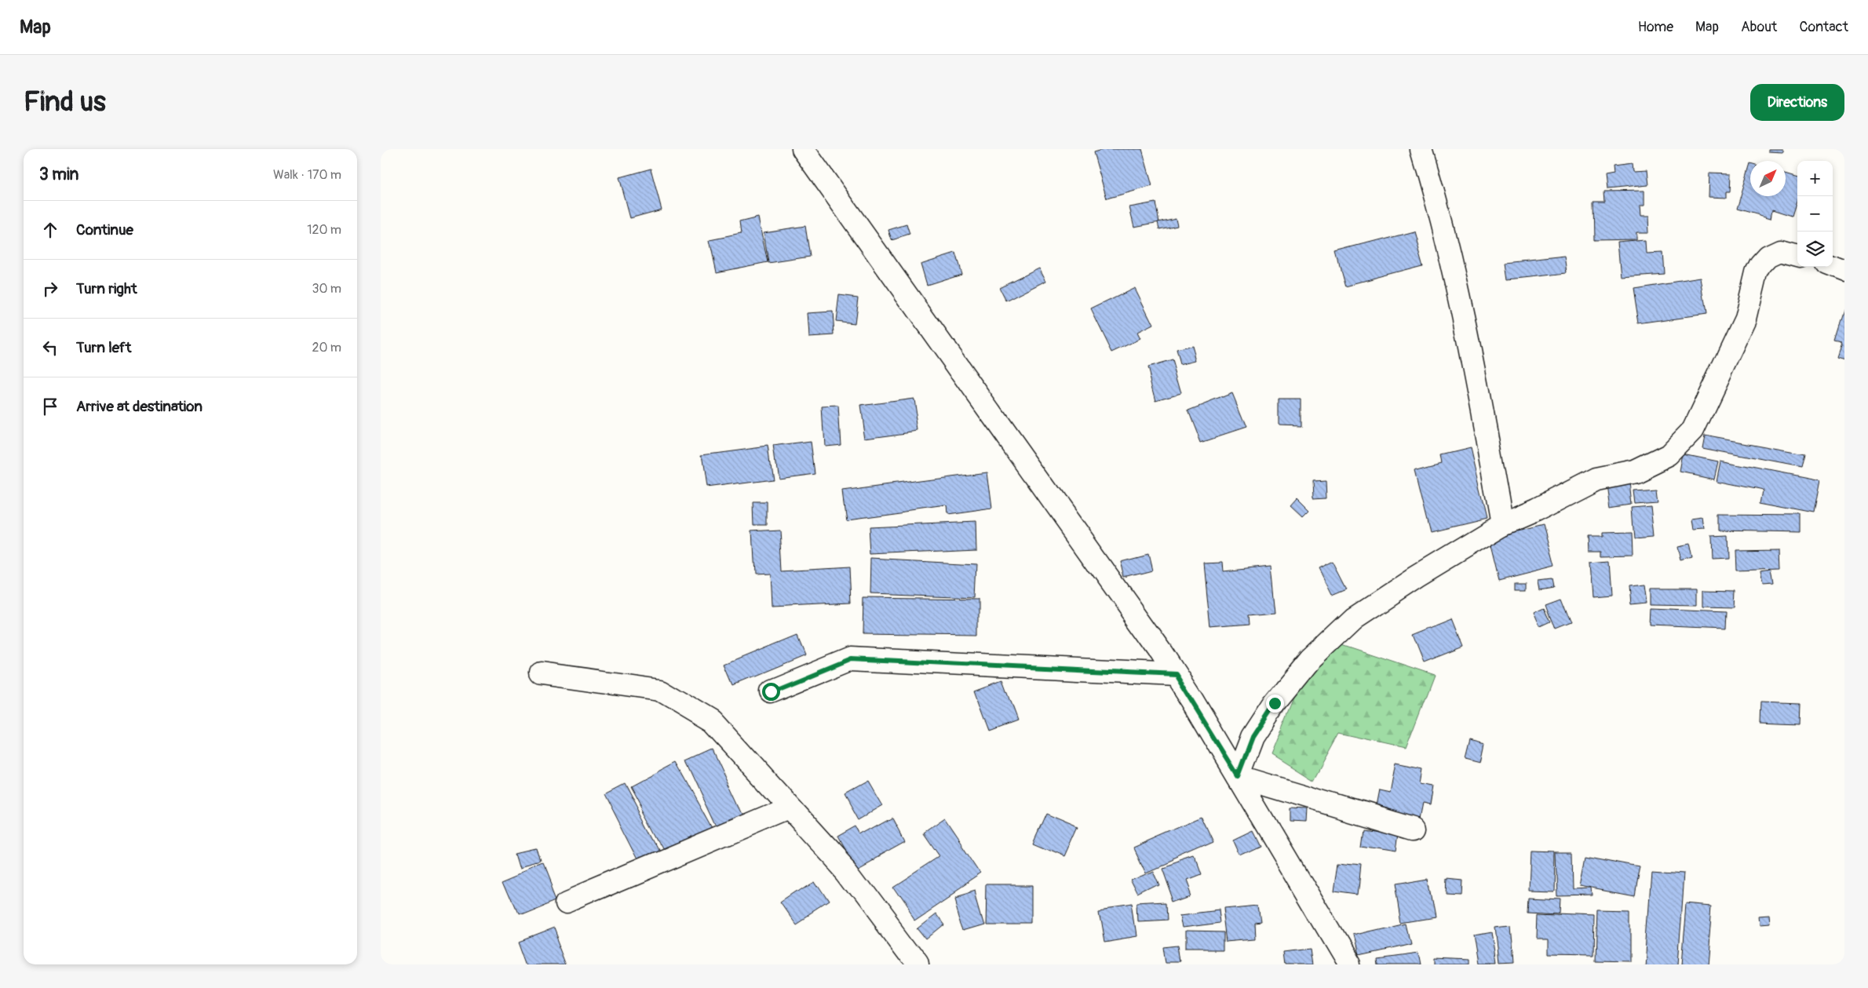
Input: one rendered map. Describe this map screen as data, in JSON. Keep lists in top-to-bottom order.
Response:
{
  "north": "top right",
  "page": {
    "header": "Map",
    "nav": [
      "Home",
      "Map",
      "About",
      "Contact"
    ],
    "buttons": "Directions",
    "title": "Find us",
    "heading": ["3 min", "Walk · 170 m"],
    "map_buttons": ["+", "−"],
    "list": [
      ["Continue", "120 m"],
      ["Turn right", "30 m"],
      ["Turn left", "20 m"],
      "Arrive at destination"
    ]
  }
}
